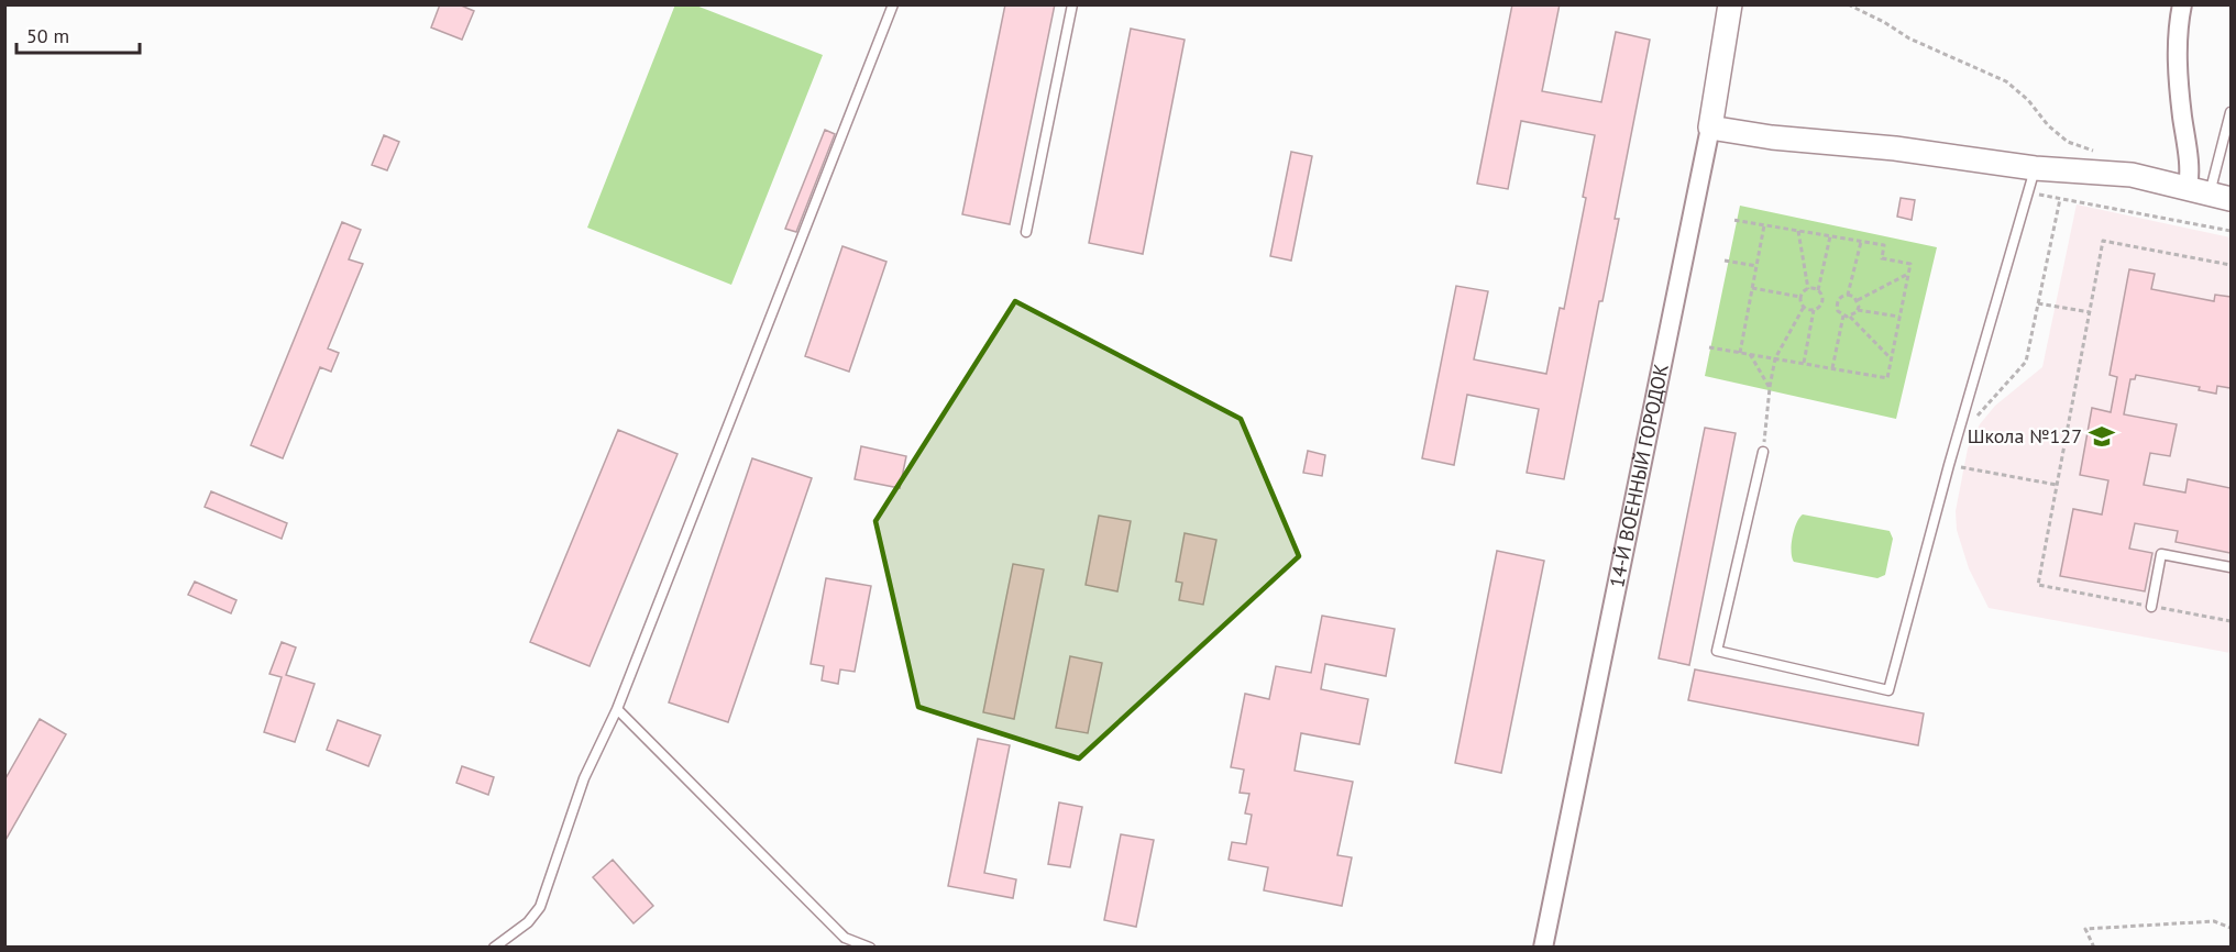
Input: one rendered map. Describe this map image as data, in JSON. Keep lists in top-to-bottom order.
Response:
{
  "streets": {
    "street": ["14-Й ВОЕННЫЙ ГОРОДОК"]
  },
  "places": {
    "school or university": ["Школа №127"]
  },
  "scale_bar": "50 m"
}
